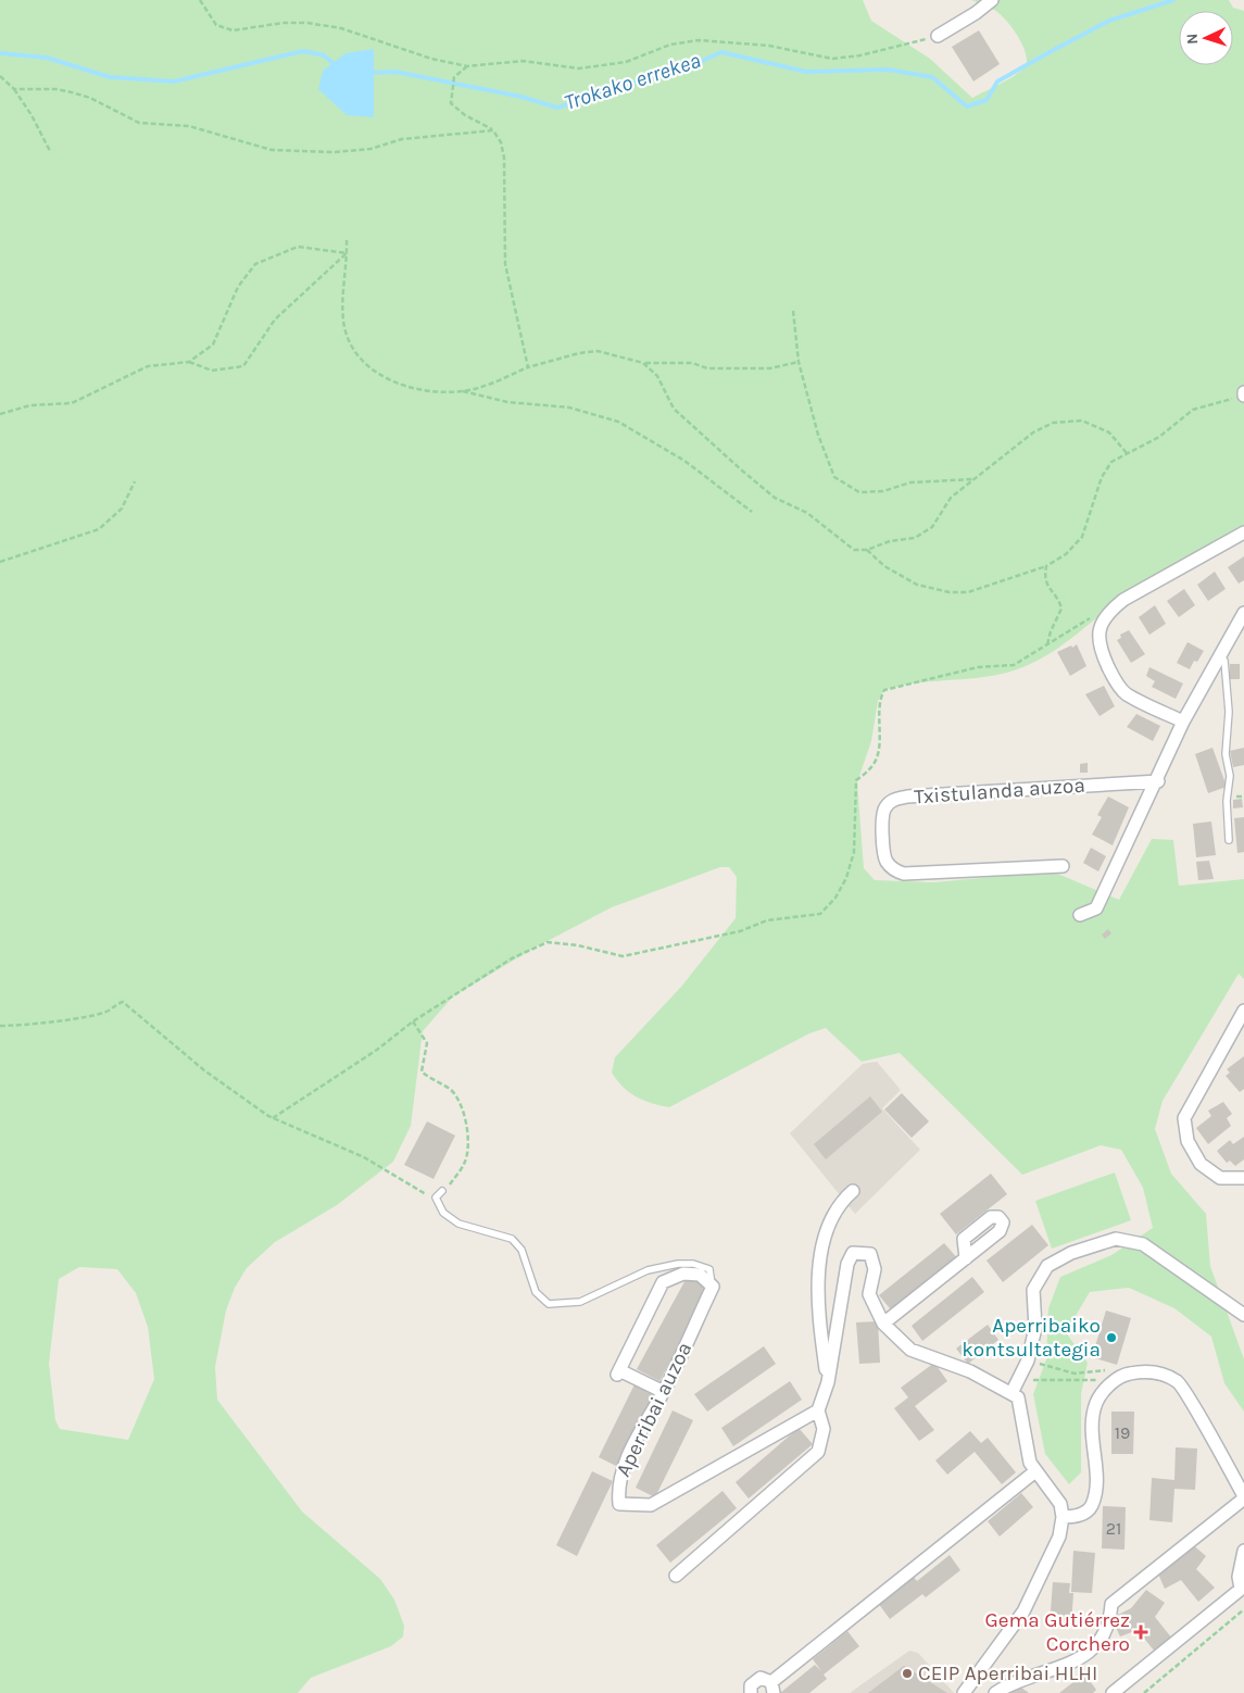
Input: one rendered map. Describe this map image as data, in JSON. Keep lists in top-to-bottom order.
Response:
{
  "streets": {
    "street": ["Txistulanda auzoa", "Aperribai auzoa"]
  },
  "water": ["Trokako errekea"],
  "places": {
    "other": ["Aperribaiko kontsultategia", "CEIP Aperribai HLHI"],
    "health": ["Gema Gutiérrez Corchero"]
  },
  "house_numbers": ["19", "21"],
  "north": "left"
}
